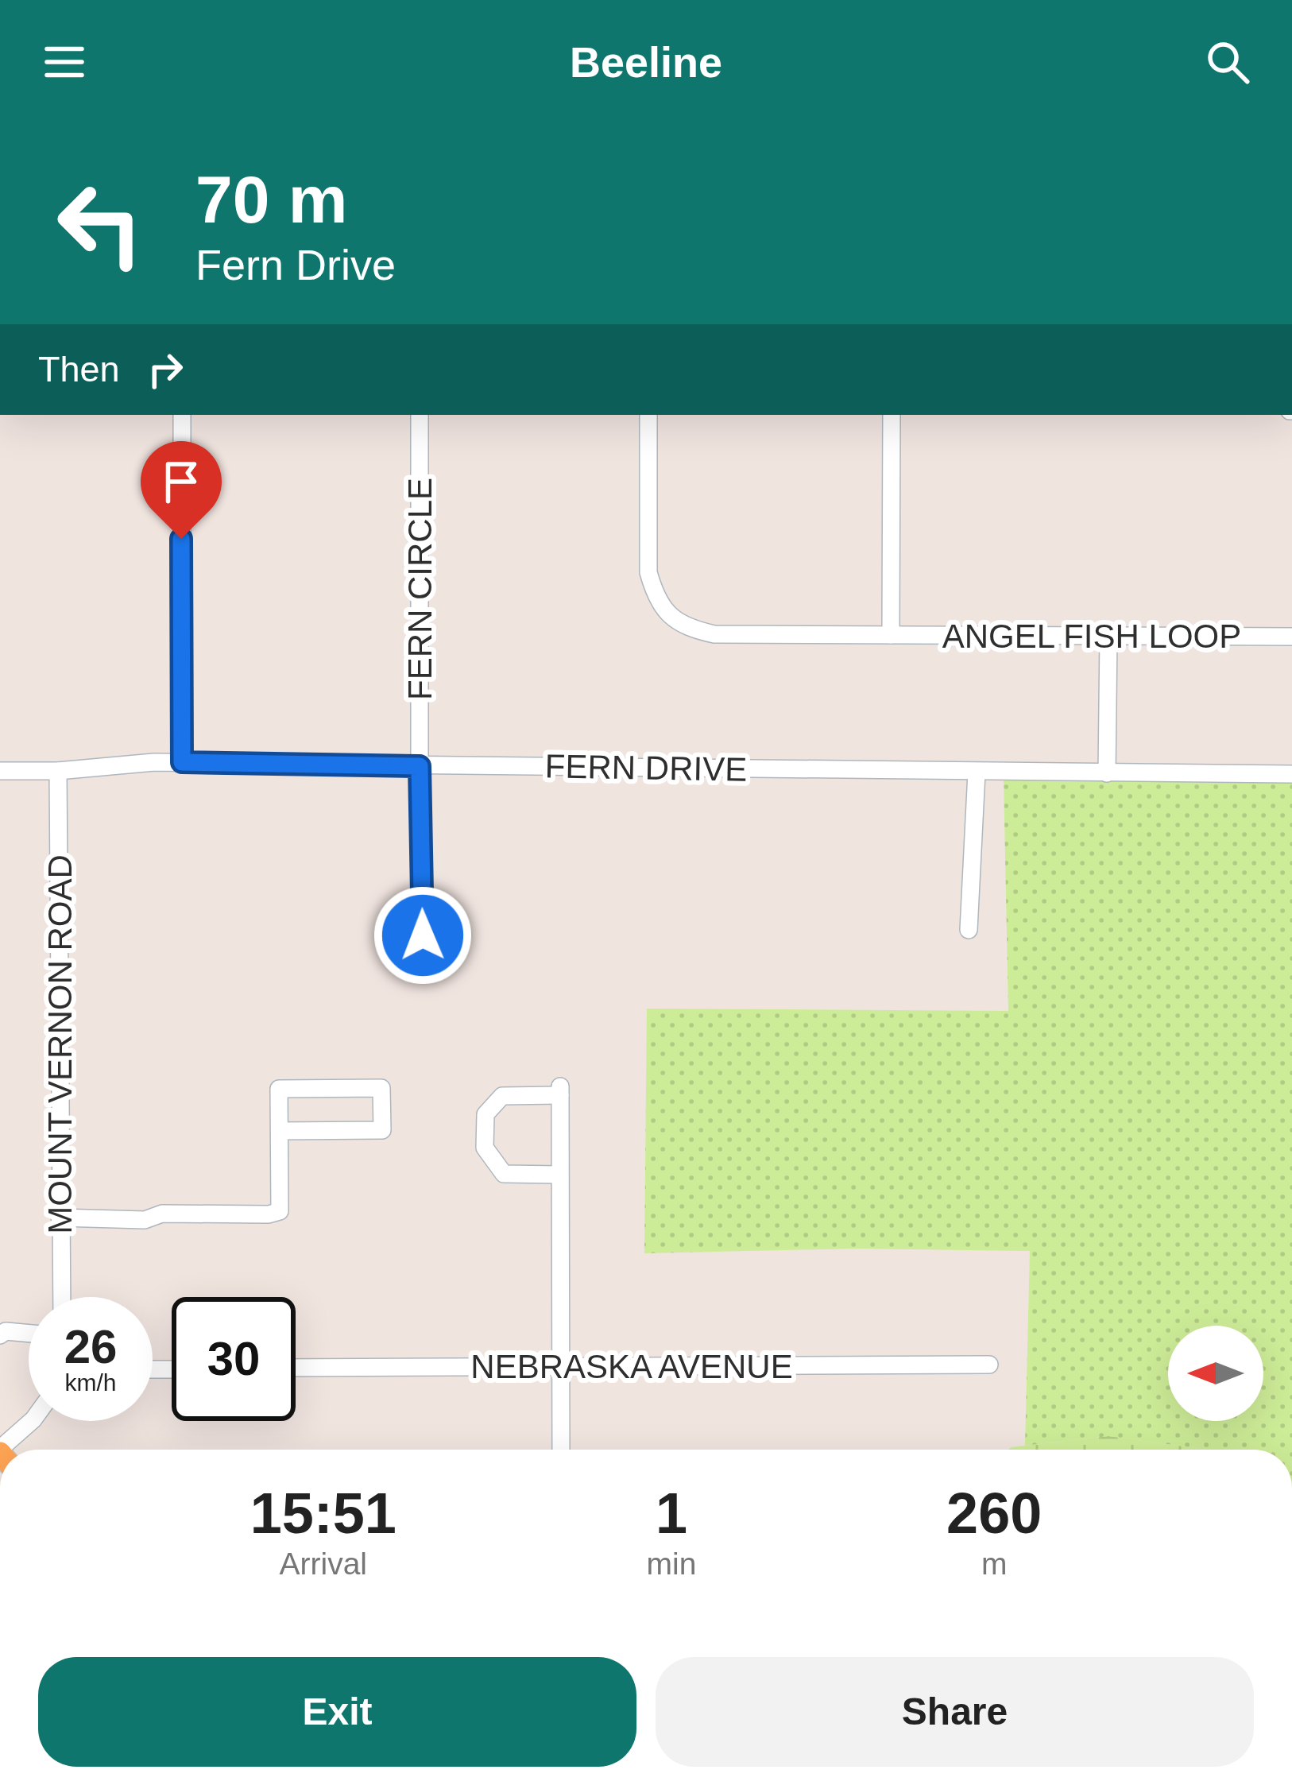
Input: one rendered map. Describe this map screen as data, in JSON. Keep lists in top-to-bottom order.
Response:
{
  "streets": {
    "street": [
      "FERN CIRCLE",
      "ANGEL FISH LOOP",
      "FERN DRIVE",
      "MOUNT VERNON ROAD",
      "NEBRASKA AVENUE"
    ]
  },
  "crossings": [
    ["FERN CIRCLE", "FERN DRIVE"],
    ["FERN DRIVE", "MOUNT VERNON ROAD"]
  ],
  "north": "left",
  "page": {
    "header": "Beeline",
    "turn": ["70 m", "Fern Drive"],
    "then": "Then",
    "speed": "26 km/h",
    "limit": "30",
    "eta": [
      "15:51",
      "Arrival",
      "1",
      "min",
      "260",
      "m"
    ],
    "buttons": ["Exit", "Share"]
  }
}
